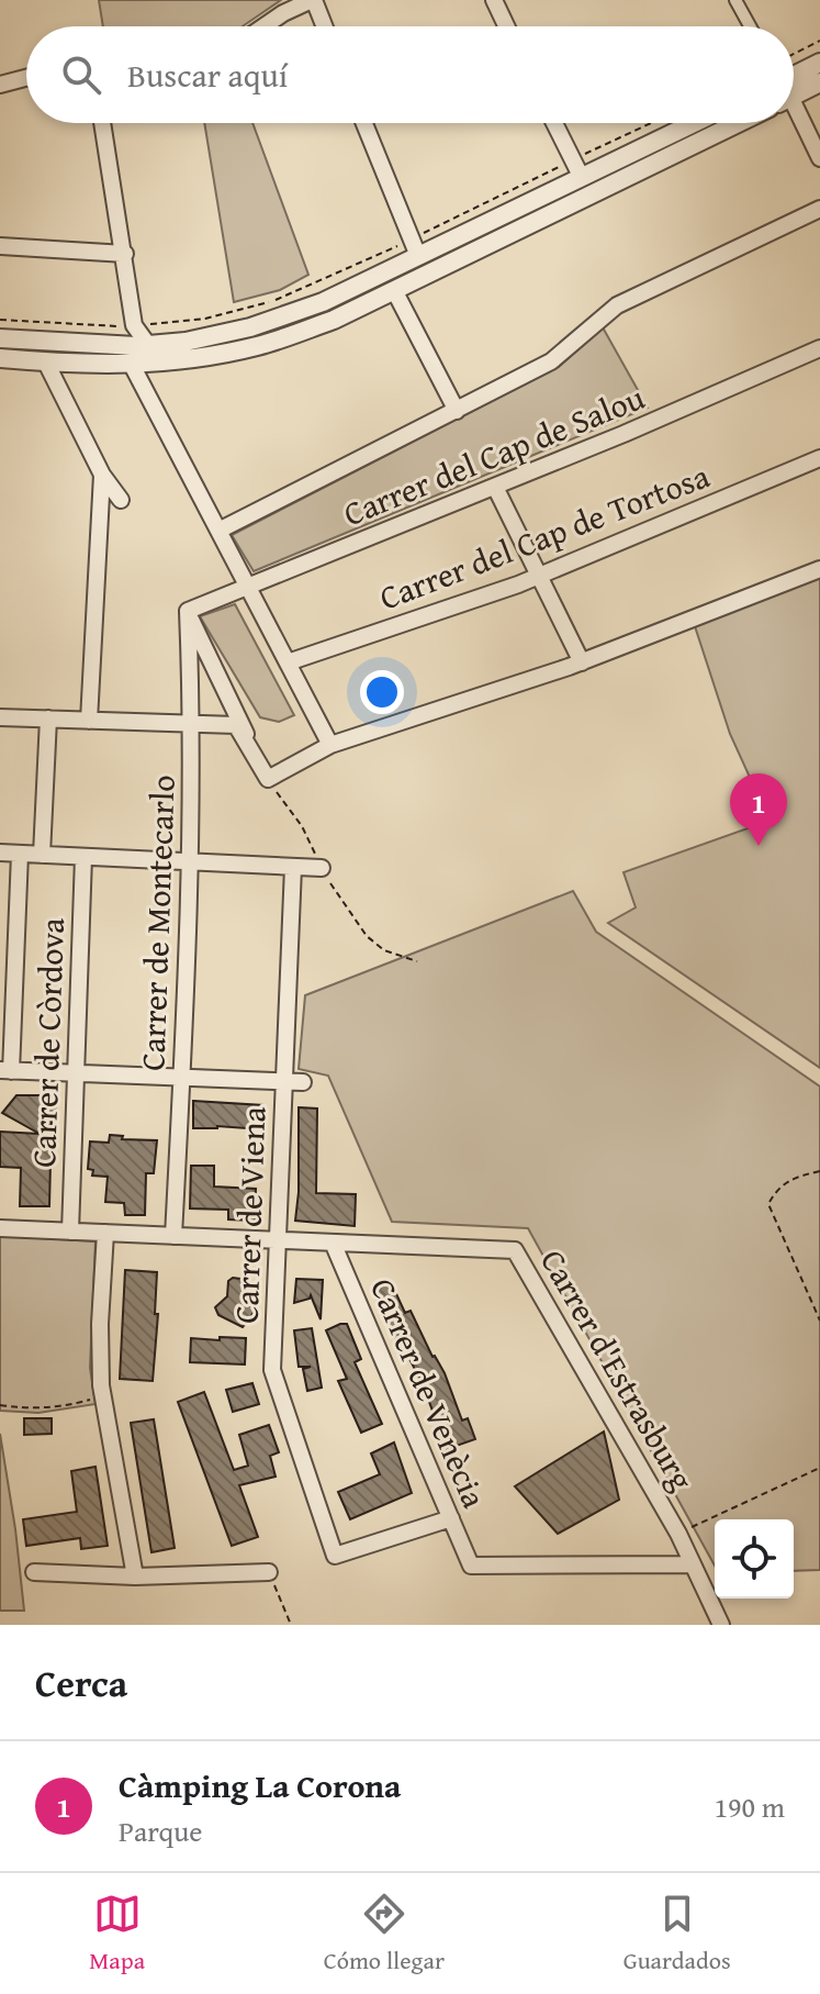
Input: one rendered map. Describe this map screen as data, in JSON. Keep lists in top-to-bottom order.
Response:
{
  "streets": {
    "street": [
      "Carrer del Cap de Salou",
      "Carrer del Cap de Tortosa",
      "Carrer de Montecarlo",
      "Carrer de Còrdova",
      "Carrer de Viena",
      "Carrer d'Estrasburg",
      "Carrer de Venècia"
    ]
  },
  "crossings": [
    ["Carrer del Cap de Salou", "Carrer de Montecarlo"],
    ["Carrer de Viena", "Carrer de Venècia"],
    ["Carrer d'Estrasburg", "Carrer de Venècia"]
  ],
  "page": {
    "search": "Buscar aquí",
    "pins": "1",
    "heading": "Cerca",
    "list": [
      {
        "mark": "1",
        "name": "Càmping La Corona",
        "note": "Parque",
        "value": "190 m"
      }
    ],
    "nav": ["Mapa", "Cómo llegar", "Guardados"]
  }
}
